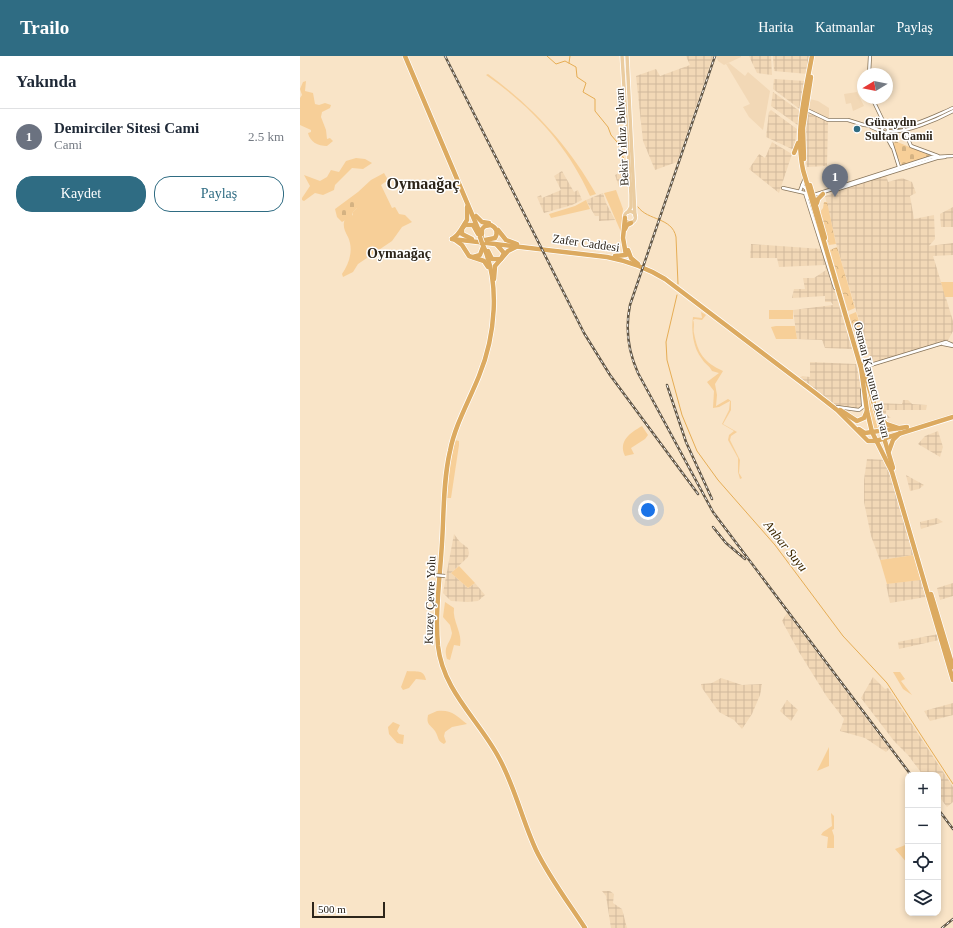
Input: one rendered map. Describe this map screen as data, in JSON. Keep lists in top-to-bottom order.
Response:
{
  "streets": {
    "highway": ["Zafer Caddesi", "Osman Kavuncu Bulvarı", "Kuzey Çevre Yolu"],
    "main road": ["Bekir Yıldız Bulvarı"]
  },
  "crossings": [
    ["Zafer Caddesi", "Kuzey Çevre Yolu"]
  ],
  "districts": ["Oymaağaç", "Oymaağaç"],
  "water": ["Anbar Suyu"],
  "places": ["Günaydın Sultan Camii"],
  "scale_bar": "500 m",
  "north": "left",
  "page": {
    "header": "Trailo",
    "nav": ["Harita", "Katmanlar", "Paylaş"],
    "heading": "Yakında",
    "list": [
      {
        "mark": "1",
        "name": "Demirciler Sitesi Cami",
        "note": "Cami",
        "value": "2.5 km"
      }
    ],
    "buttons": ["Kaydet", "Paylaş"],
    "pins": "1",
    "map_buttons": ["+", "−"],
    "scale": "500 m"
  }
}
